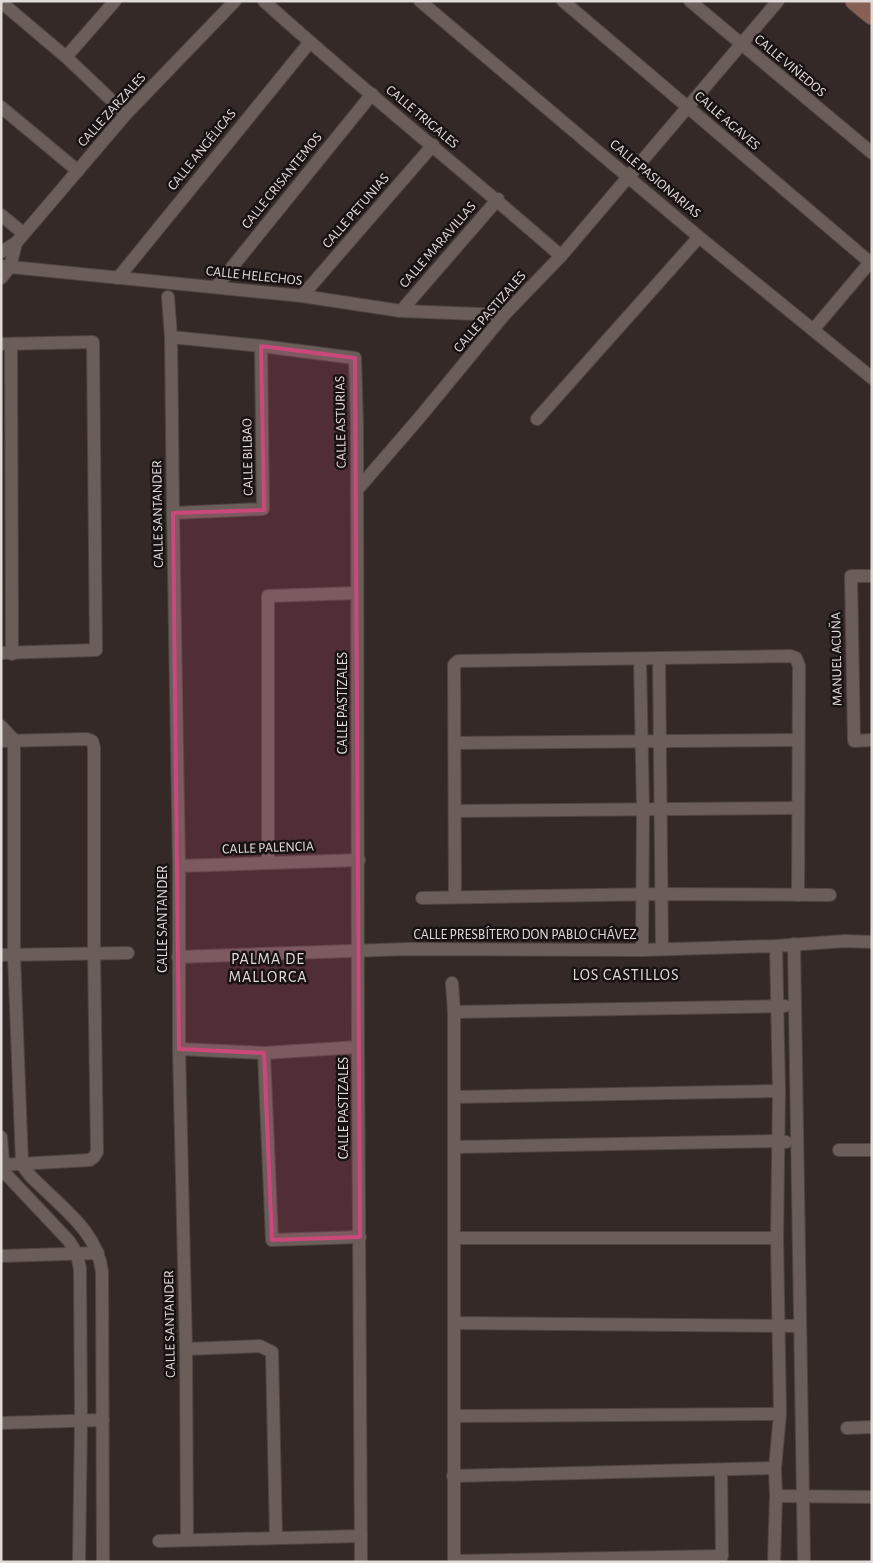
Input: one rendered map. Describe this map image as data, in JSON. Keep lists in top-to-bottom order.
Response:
{
  "streets": {
    "street": [
      "CALLE VIÑEDOS",
      "CALLE ZARZALES",
      "CALLE TRIGALES",
      "CALLE AGAVES",
      "CALLE ANGÉLICAS",
      "CALLE PASIONARIAS",
      "CALLE CRISANTEMOS",
      "CALLE PETUNIAS",
      "CALLE MARAVILLAS",
      "CALLE HELECHOS",
      "CALLE PASTIZALES",
      "CALLE ASTURIAS",
      "CALLE BILBAO",
      "CALLE SANTANDER",
      "MANUEL ACUÑA",
      "CALLE PALENCIA",
      "CALLE PRESBÍTERO DON PABLO CHÁVEZ"
    ]
  },
  "crossings": [
    ["CALLE VIÑEDOS", "CALLE PASTIZALES"],
    ["CALLE ZARZALES", "CALLE HELECHOS"],
    ["CALLE TRIGALES", "CALLE ANGÉLICAS"],
    ["CALLE TRIGALES", "CALLE CRISANTEMOS"],
    ["CALLE TRIGALES", "CALLE PETUNIAS"],
    ["CALLE TRIGALES", "CALLE MARAVILLAS"],
    ["CALLE TRIGALES", "CALLE PASTIZALES"],
    ["CALLE AGAVES", "CALLE PASTIZALES"],
    ["CALLE ANGÉLICAS", "CALLE HELECHOS"],
    ["CALLE PASIONARIAS", "CALLE PASTIZALES"],
    ["CALLE CRISANTEMOS", "CALLE HELECHOS"],
    ["CALLE PETUNIAS", "CALLE HELECHOS"],
    ["CALLE MARAVILLAS", "CALLE HELECHOS"],
    ["CALLE HELECHOS", "CALLE PASTIZALES"],
    ["CALLE PASTIZALES", "CALLE ASTURIAS"],
    ["CALLE PASTIZALES", "CALLE PALENCIA"],
    ["CALLE PASTIZALES", "CALLE PRESBÍTERO DON PABLO CHÁVEZ"],
    ["CALLE ASTURIAS", "CALLE BILBAO"],
    ["CALLE BILBAO", "CALLE SANTANDER"],
    ["CALLE SANTANDER", "CALLE PALENCIA"],
    ["CALLE SANTANDER", "CALLE PRESBÍTERO DON PABLO CHÁVEZ"]
  ],
  "districts": ["PALMA DE MALLORCA", "LOS CASTILLOS"]
}
